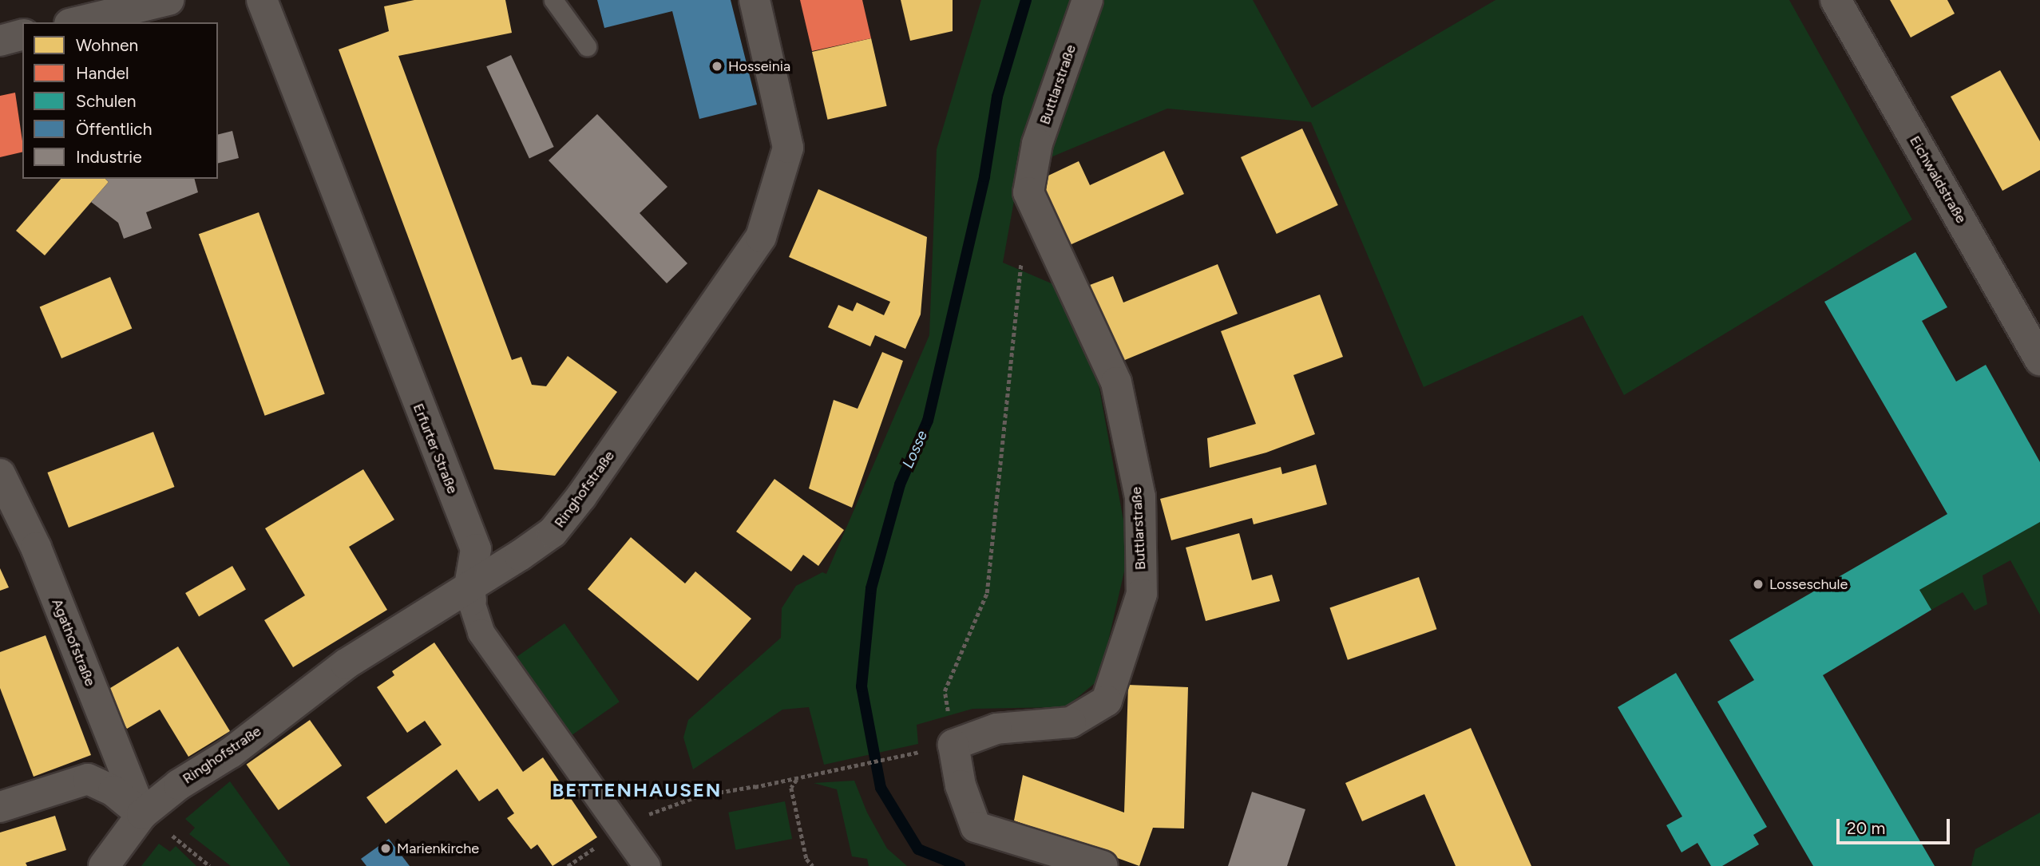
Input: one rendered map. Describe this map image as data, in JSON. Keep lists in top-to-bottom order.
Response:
{
  "streets": {
    "street": [
      "Buttlarstraße",
      "Eichwaldstraße",
      "Erfurter Straße",
      "Ringhofstraße",
      "Agathofstraße"
    ]
  },
  "crossings": [
    ["Erfurter Straße", "Ringhofstraße"],
    ["Ringhofstraße", "Agathofstraße"]
  ],
  "districts": ["BETTENHAUSEN"],
  "water": ["Losse"],
  "places": ["Hosseinia", "Losseschule", "Marienkirche"],
  "legend": [
    "Wohnen",
    "Handel",
    "Schulen",
    "Öffentlich",
    "Industrie"
  ],
  "scale_bar": "20 m"
}
